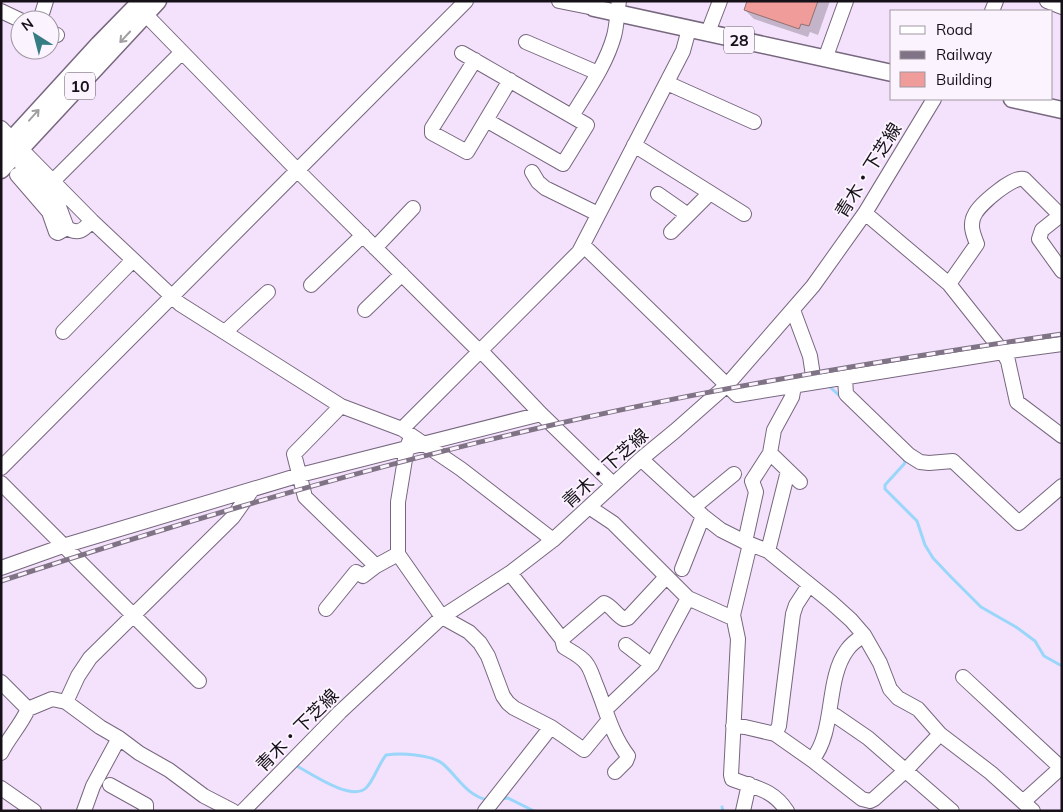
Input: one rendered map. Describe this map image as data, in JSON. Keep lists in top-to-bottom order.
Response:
{
  "streets": {
    "main road": ["28", "10"],
    "street": ["青木・下芝線"]
  },
  "legend": ["Road", "Railway", "Building"],
  "north": "top left"
}
